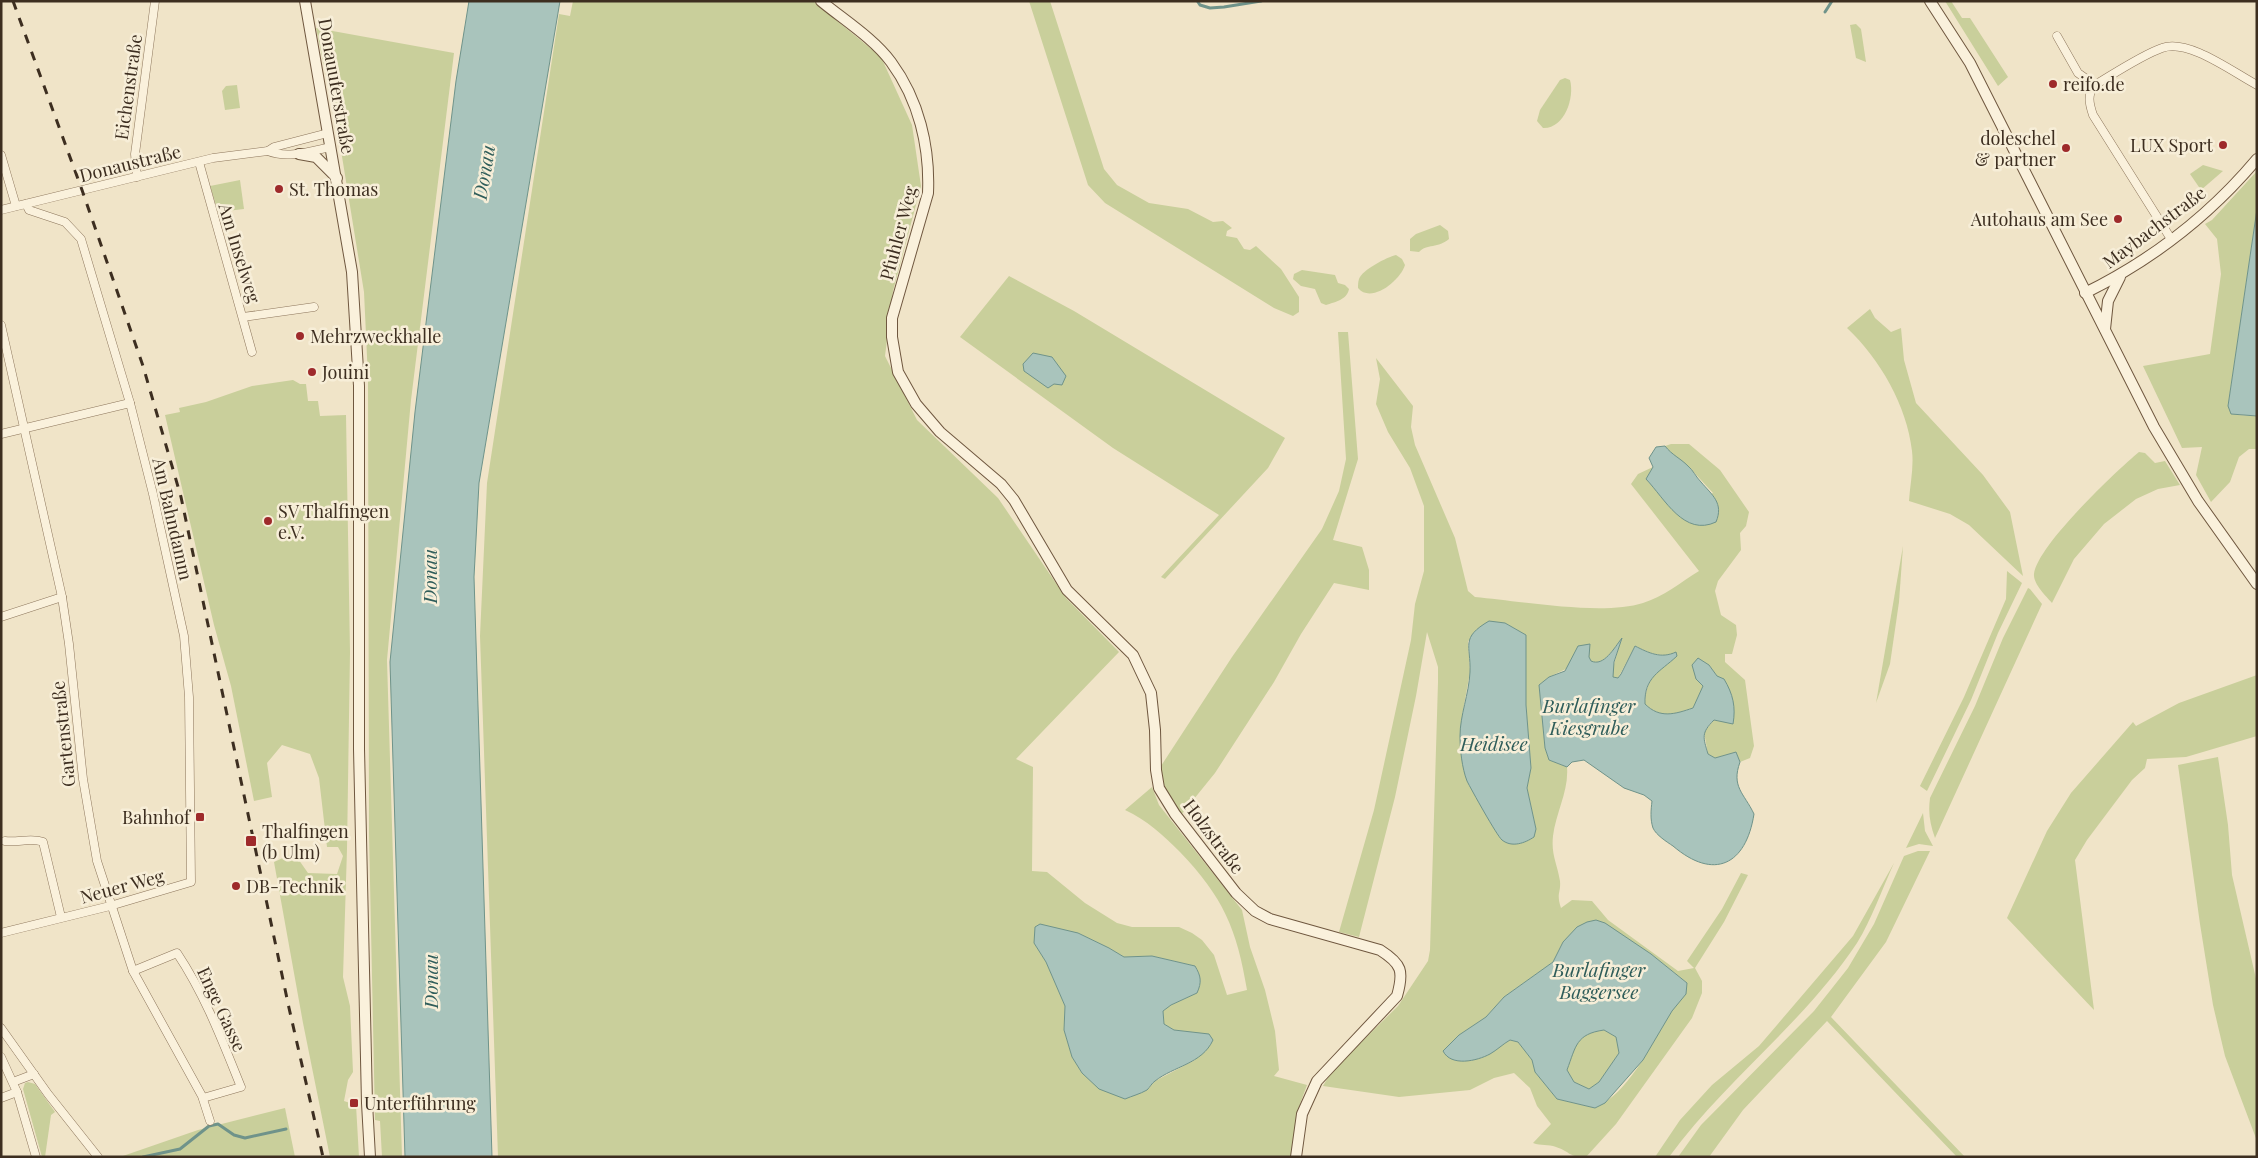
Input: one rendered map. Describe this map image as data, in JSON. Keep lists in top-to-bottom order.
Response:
{
  "streets": {
    "street": [
      "Donauuferstraße",
      "Eichenstraße",
      "Donaustraße",
      "Maybachstraße",
      "Pfuhler Weg",
      "Am Inselweg",
      "Am Bahndamm",
      "Gartenstraße",
      "Holzstraße",
      "Neuer Weg",
      "Enge Gasse"
    ]
  },
  "crossings": [
    ["Donauuferstraße", "Donaustraße"],
    ["Eichenstraße", "Donaustraße"],
    ["Donaustraße", "Am Inselweg"],
    ["Donaustraße", "Am Bahndamm"],
    ["Pfuhler Weg", "Holzstraße"],
    ["Am Bahndamm", "Neuer Weg"],
    ["Gartenstraße", "Neuer Weg"],
    ["Gartenstraße", "Enge Gasse"]
  ],
  "water": [
    "Donau",
    "Burlafinger Kiesgrube",
    "Heidisee",
    "Burlafinger Baggersee"
  ],
  "places": {
    "other": [
      "reifo.de",
      "LUX Sport",
      "doleschel & partner",
      "St. Thomas",
      "Autohaus am See",
      "Mehrzweckhalle",
      "Jouini",
      "SV Thalfingen e.V.",
      "DB-Technik"
    ],
    "transit": ["Bahnhof", "Thalfingen (b Ulm)", "Unterführung"]
  }
}
